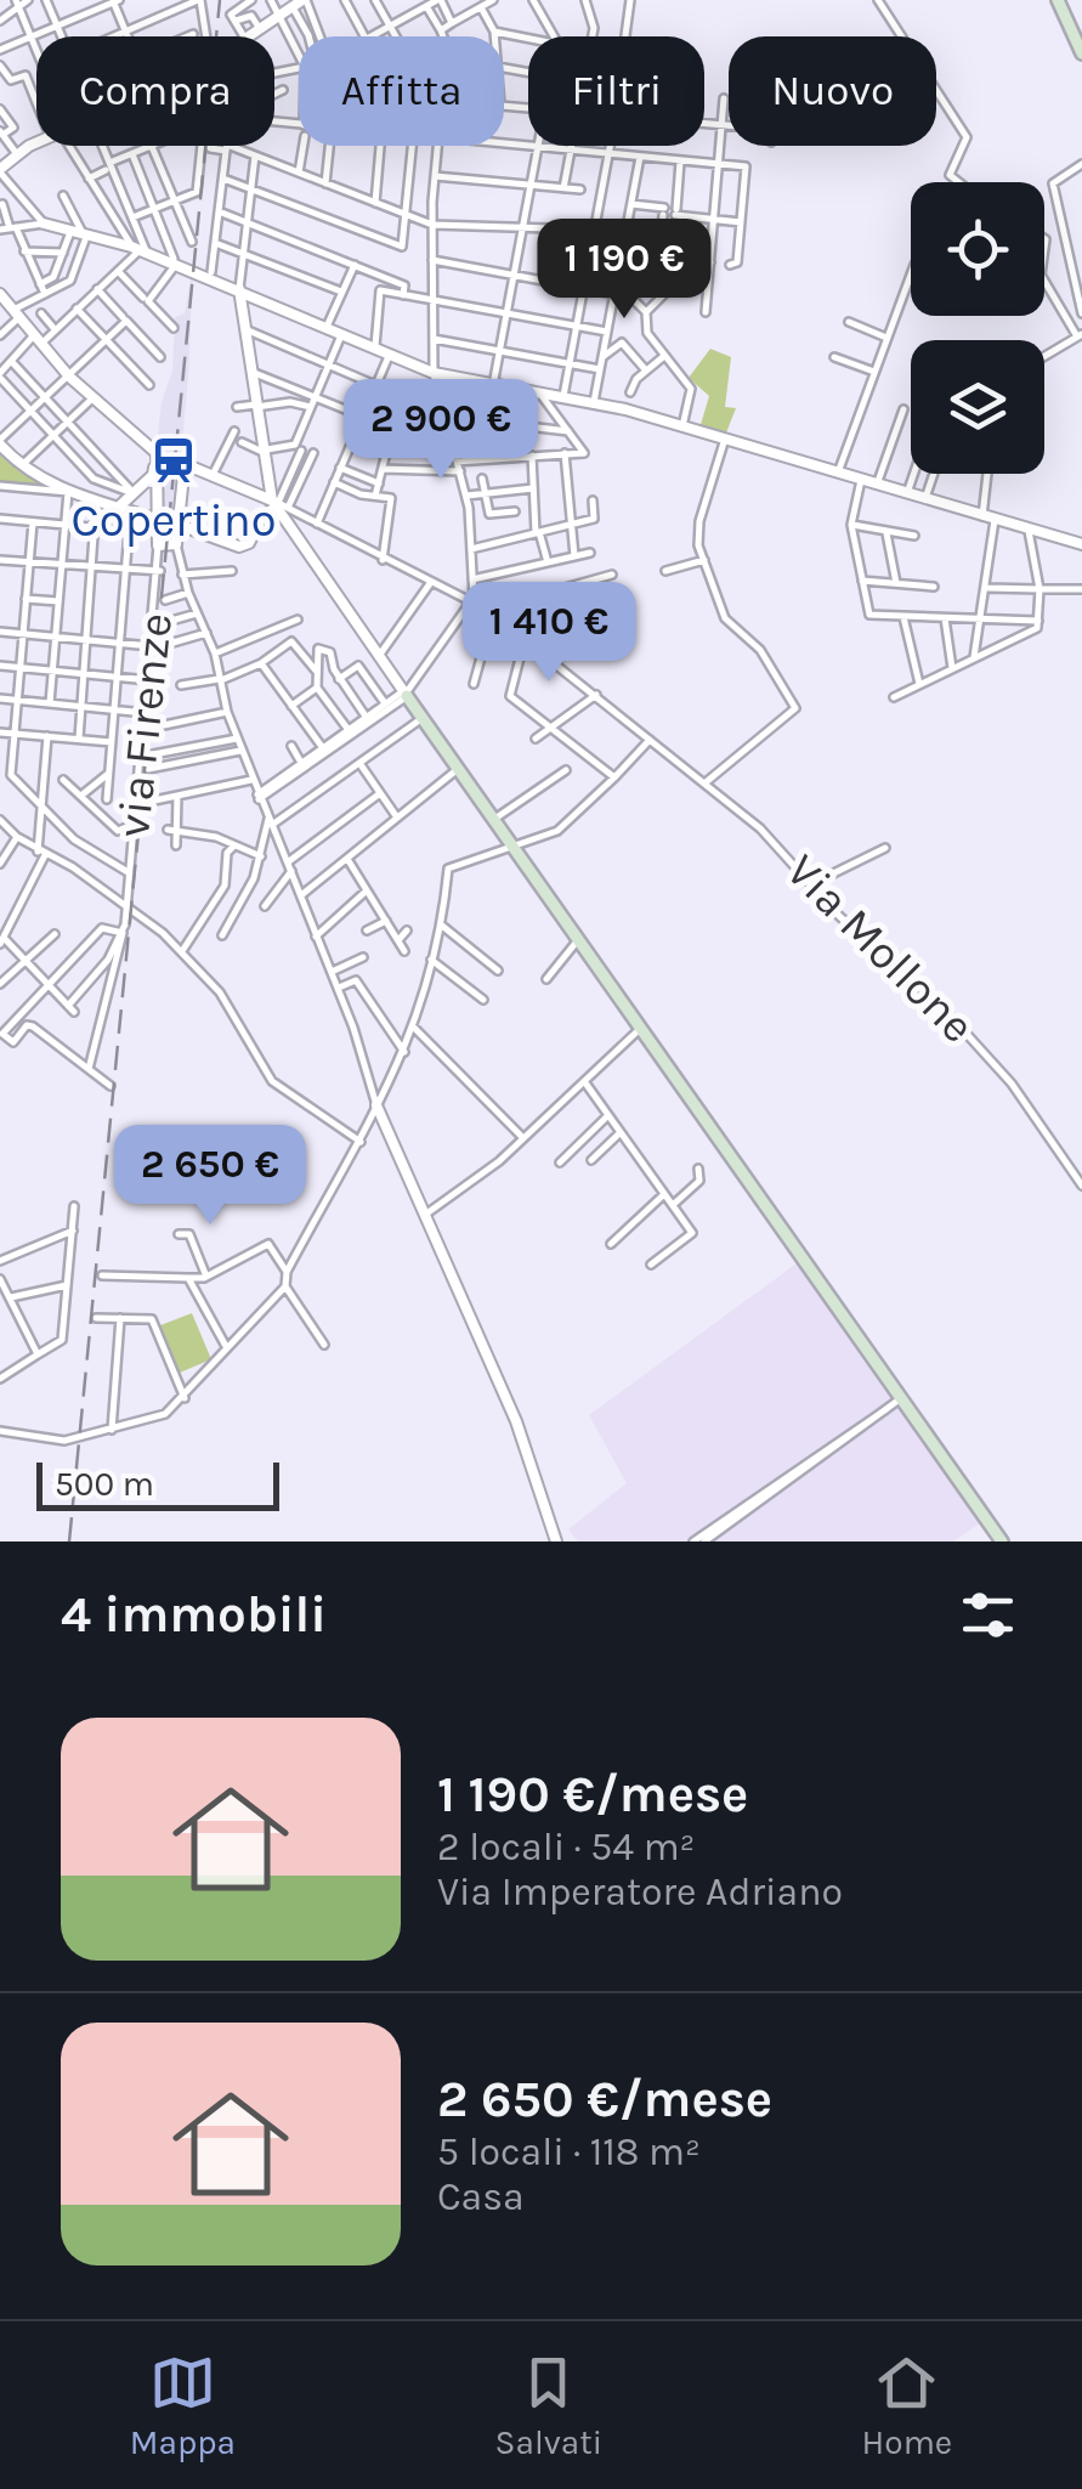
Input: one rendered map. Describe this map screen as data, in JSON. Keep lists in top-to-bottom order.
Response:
{
  "streets": {
    "street": ["via Firenze", "Via Mollone"]
  },
  "places": {
    "station": ["Copertino"]
  },
  "scale_bar": "500 m",
  "page": {
    "chip": [
      "Compra",
      "Affitta",
      "Filtri",
      "Nuovo"
    ],
    "price": [
      "1 190 €",
      "2 900 €",
      "1 410 €",
      "2 650 €"
    ],
    "scale": "500 m",
    "heading": "4 immobili",
    "list": [
      {
        "name": "1 190 €/mese",
        "note": "2 locali · 54 m² · Via Imperatore Adriano"
      },
      {
        "name": "2 650 €/mese",
        "note": "5 locali · 118 m² · Casa"
      }
    ],
    "tabs": ["Mappa", "Salvati", "Home"]
  }
}
